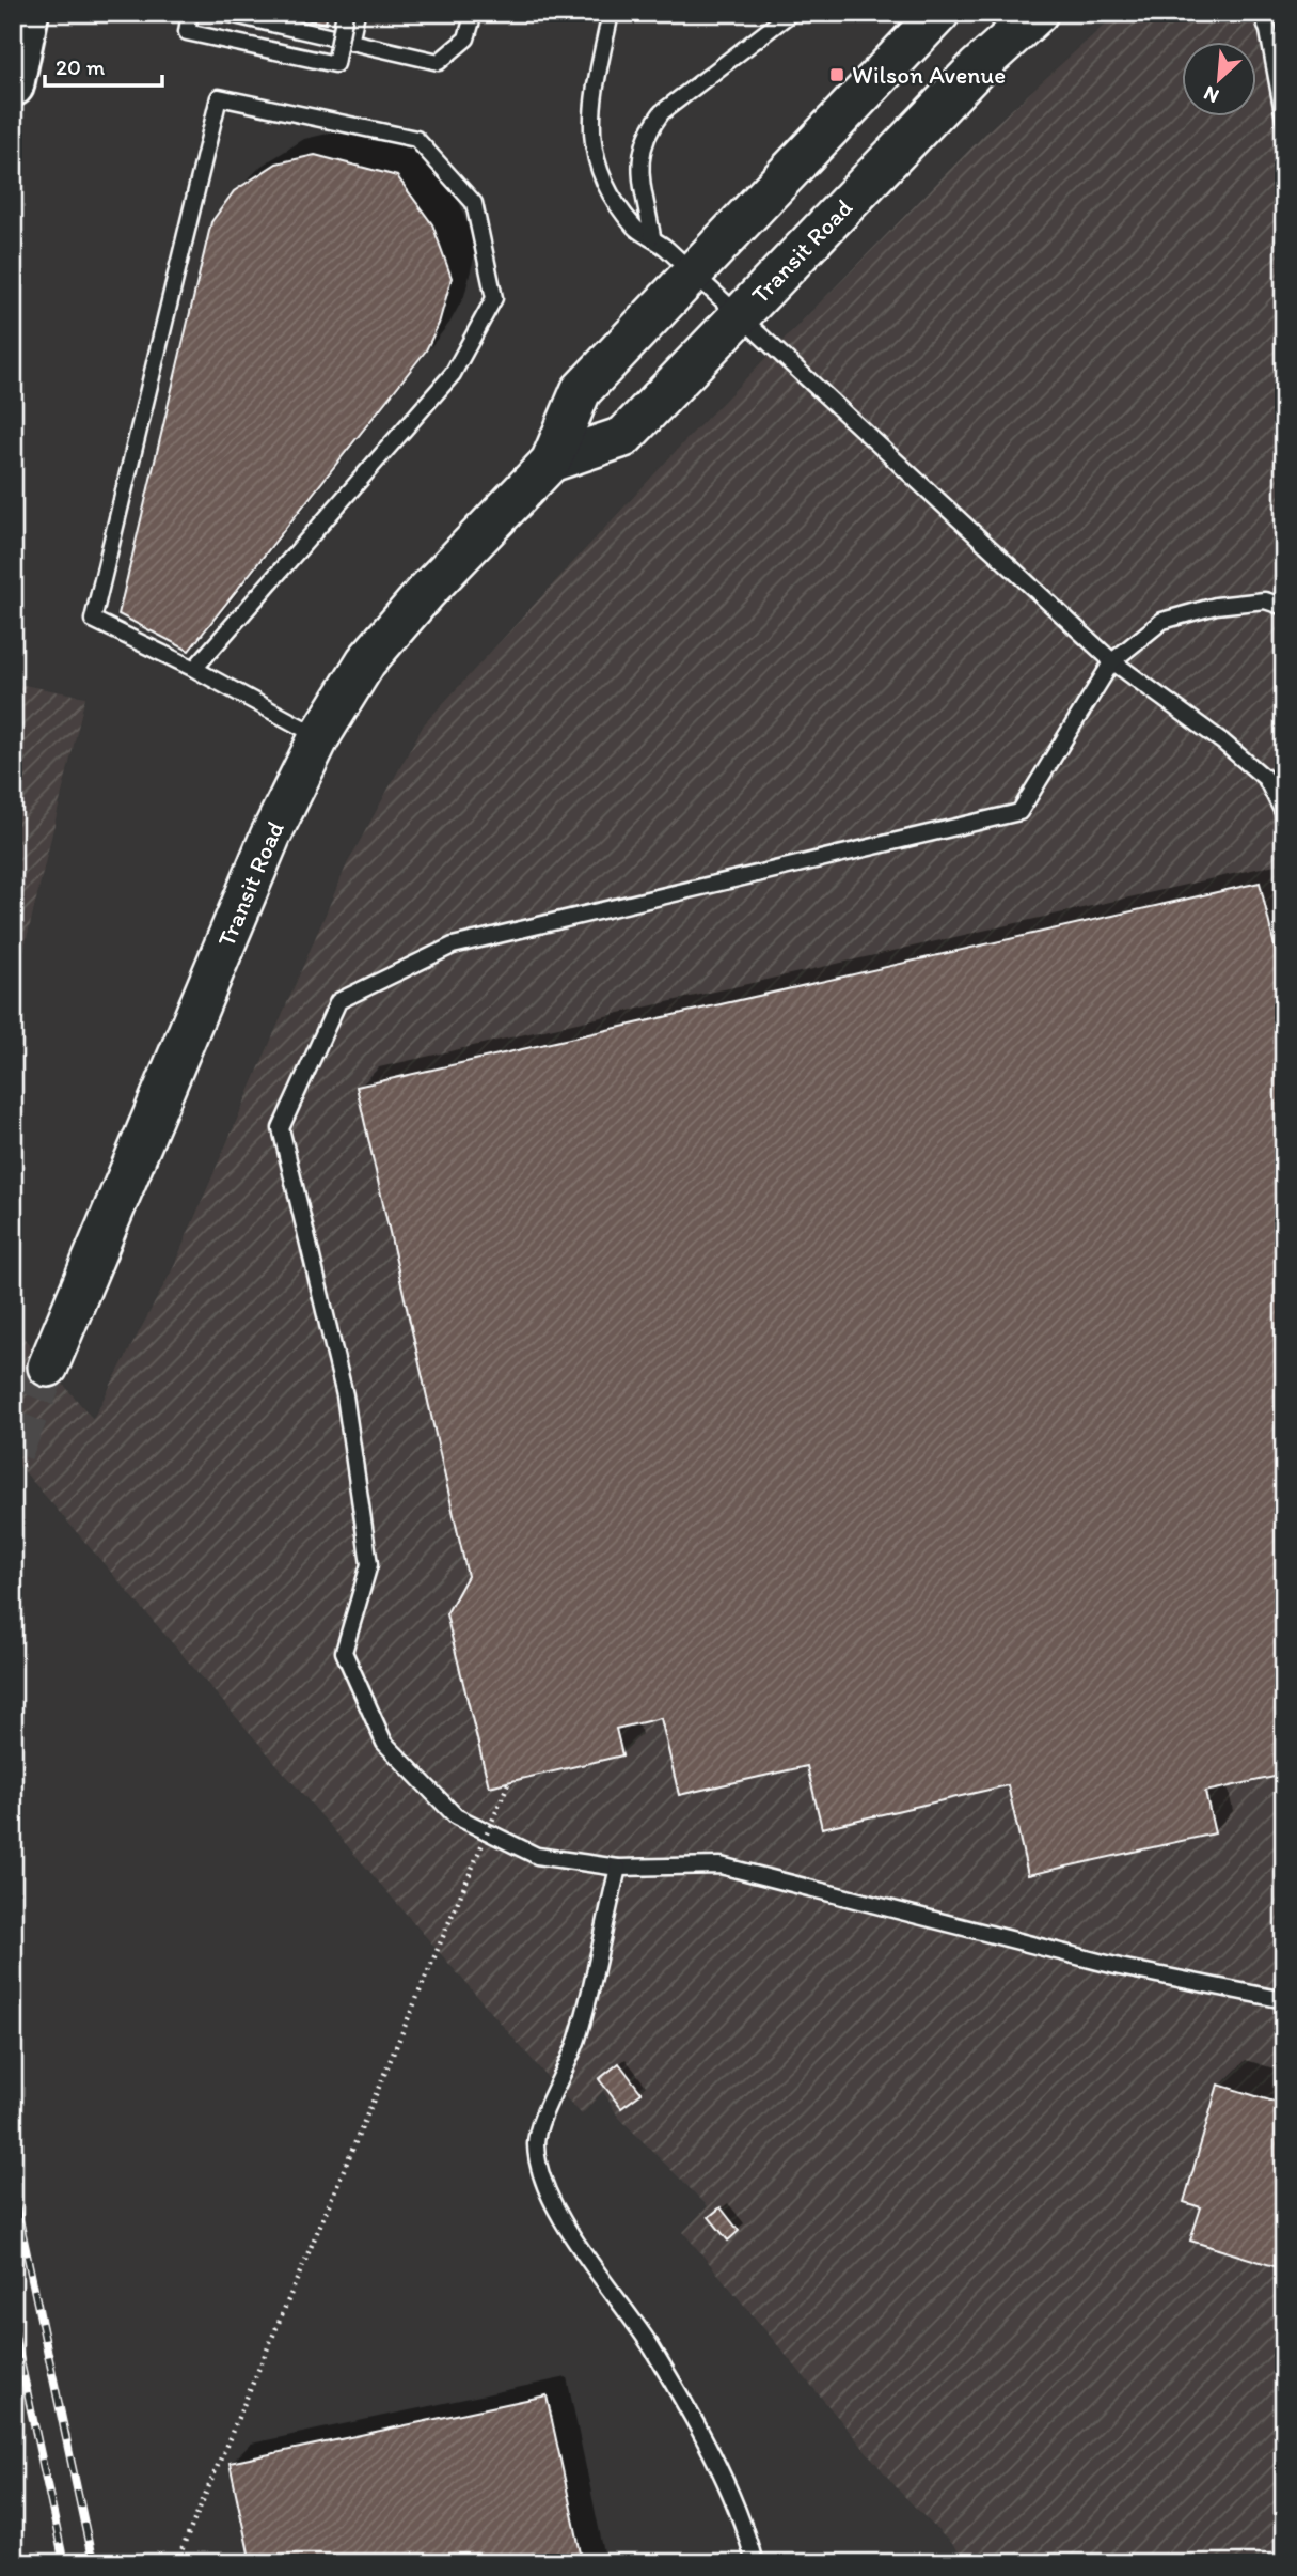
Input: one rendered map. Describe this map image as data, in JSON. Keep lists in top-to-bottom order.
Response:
{
  "streets": {
    "street": ["Transit Road"]
  },
  "places": {
    "transit": ["Wilson Avenue"]
  },
  "scale_bar": "20 m",
  "north": "bottom left"
}
